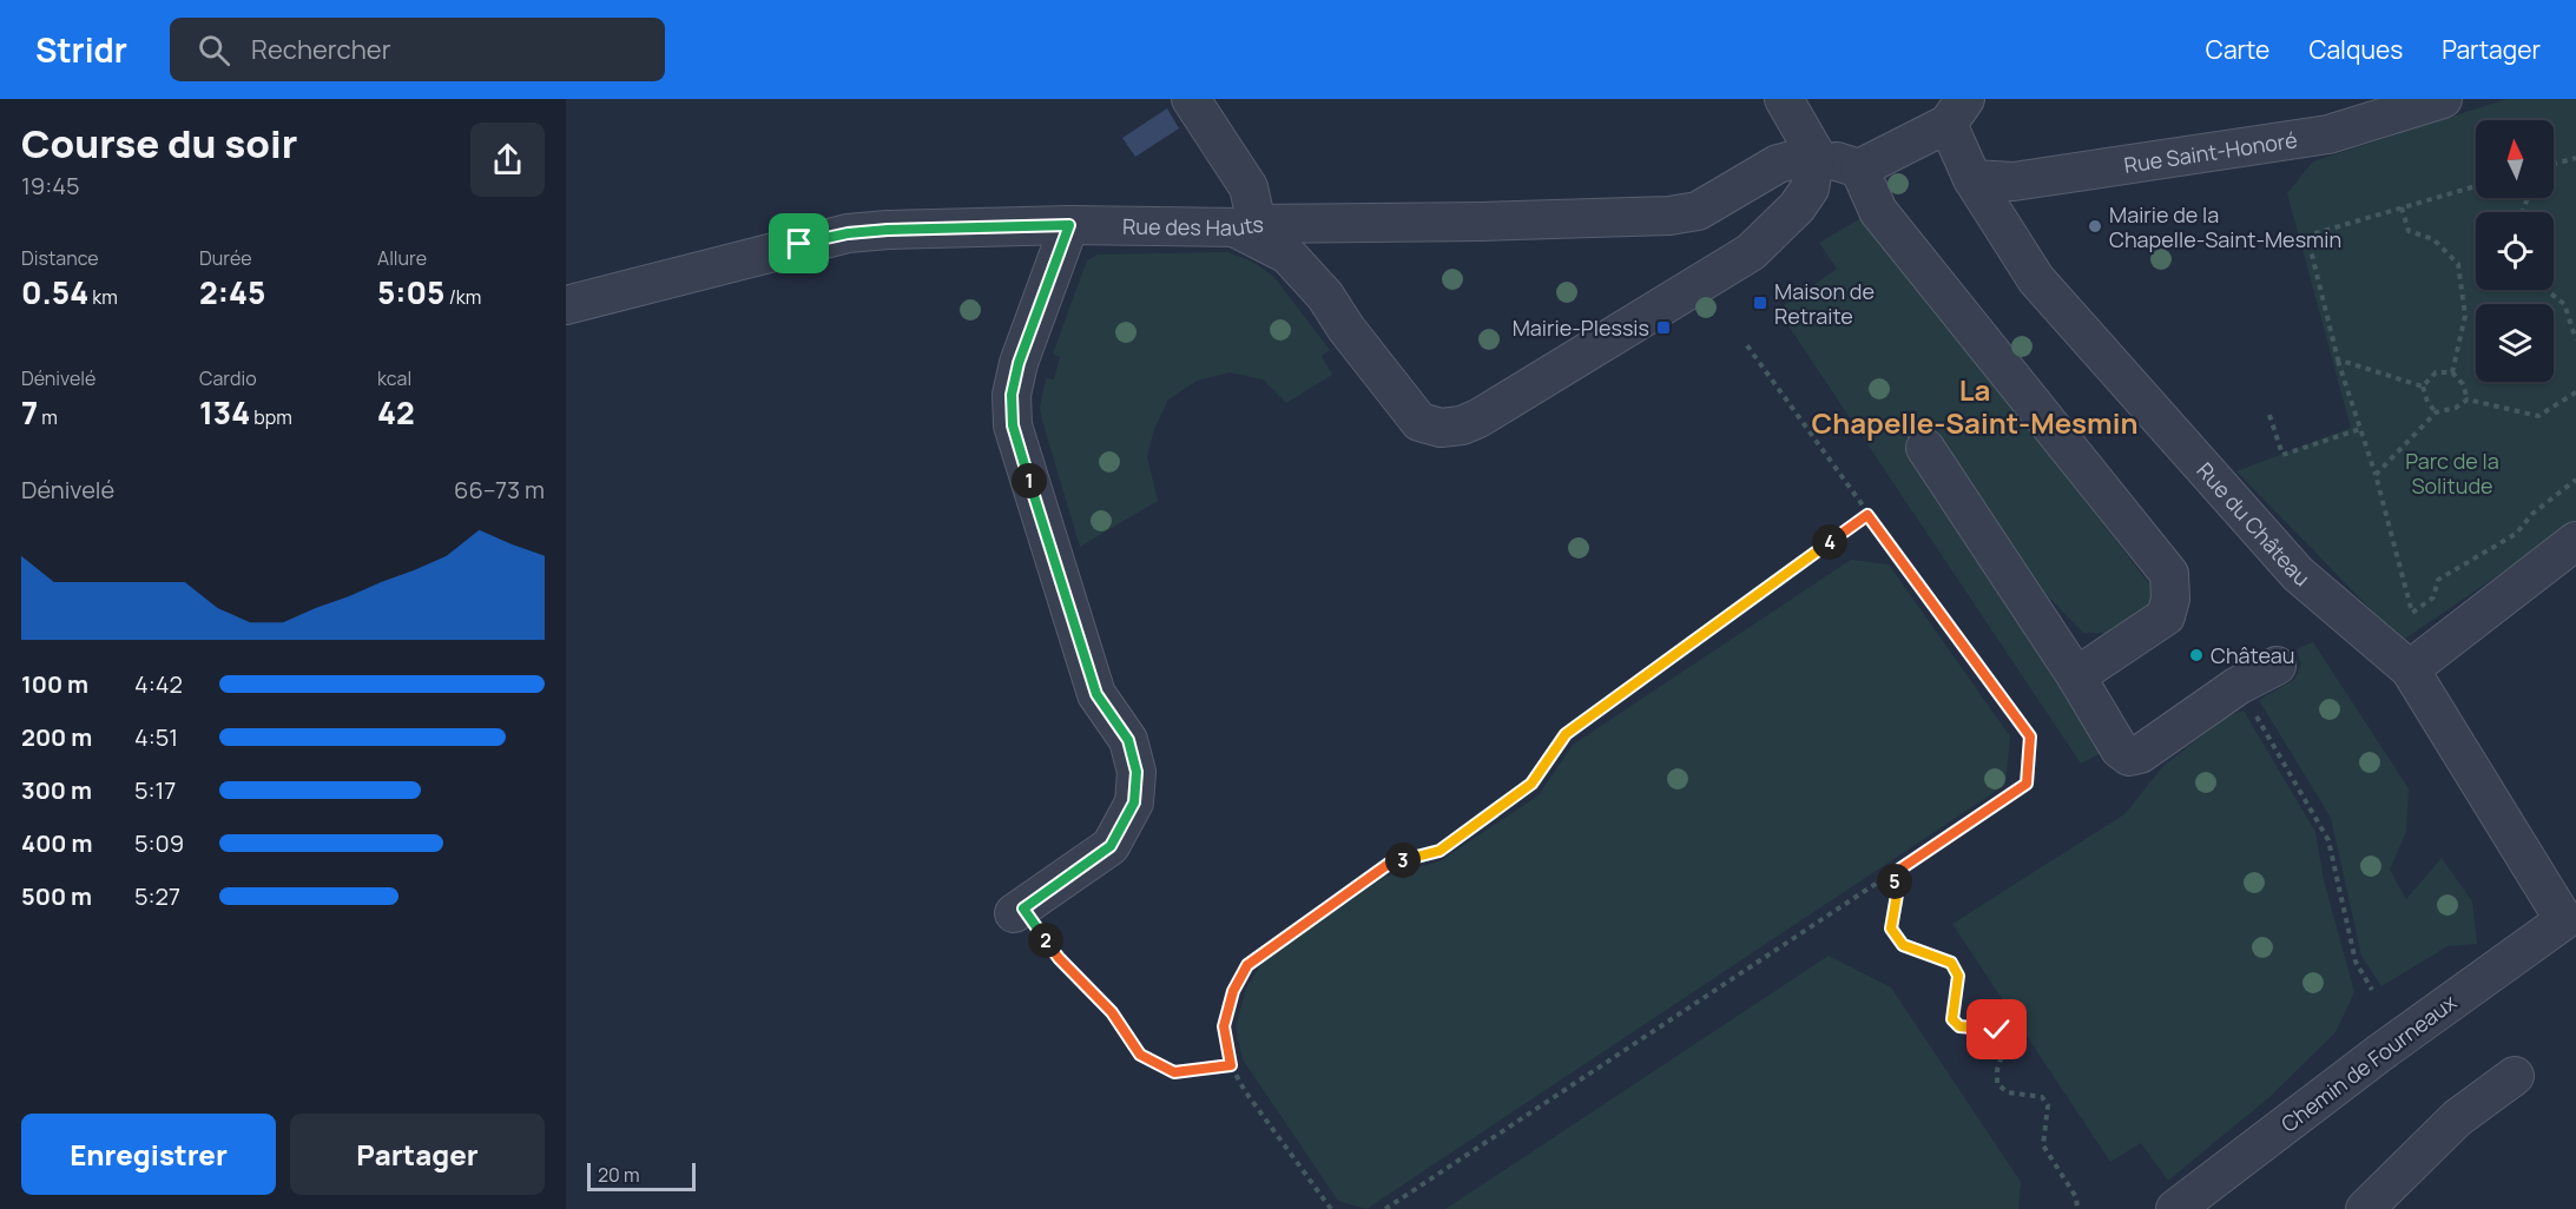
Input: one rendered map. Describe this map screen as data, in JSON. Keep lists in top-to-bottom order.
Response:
{
  "streets": {
    "street": [
      "Rue Saint-Honoré",
      "Rue des Hauts",
      "Rue du Château",
      "Chemin de Fourneaux"
    ]
  },
  "crossings": [
    ["Rue Saint-Honoré", "Rue du Château"],
    ["Rue du Château", "Chemin de Fourneaux"]
  ],
  "districts": ["La Chapelle-Saint-Mesmin"],
  "parks": ["Parc de la Solitude"],
  "places": {
    "other": ["Mairie de la Chapelle-Saint-Mesmin", "Château"],
    "transit": ["Maison de Retraite", "Mairie-Plessis"]
  },
  "scale_bar": "20 m",
  "north": "top",
  "page": {
    "header": "Stridr",
    "search": "Rechercher",
    "nav": ["Carte", "Calques", "Partager"],
    "heading": ["Course du soir", "19:45"],
    "stats": [
      ["Distance", "0.54 km"],
      ["Durée", "2:45"],
      ["Allure", "5:05 /km"],
      ["Dénivelé", "7 m"],
      ["Cardio", "134 bpm"],
      ["kcal", "42"]
    ],
    "chart": ["Dénivelé", "66–73 m"],
    "pins": [
      "1",
      "4",
      "3",
      "5",
      "2"
    ],
    "list": [
      {
        "name": "100 m",
        "note": "4:42"
      },
      {
        "name": "200 m",
        "note": "4:51"
      },
      {
        "name": "300 m",
        "note": "5:17"
      },
      {
        "name": "400 m",
        "note": "5:09"
      },
      {
        "name": "500 m",
        "note": "5:27"
      }
    ],
    "buttons": ["Enregistrer", "Partager"],
    "scale": "20 m"
  }
}
